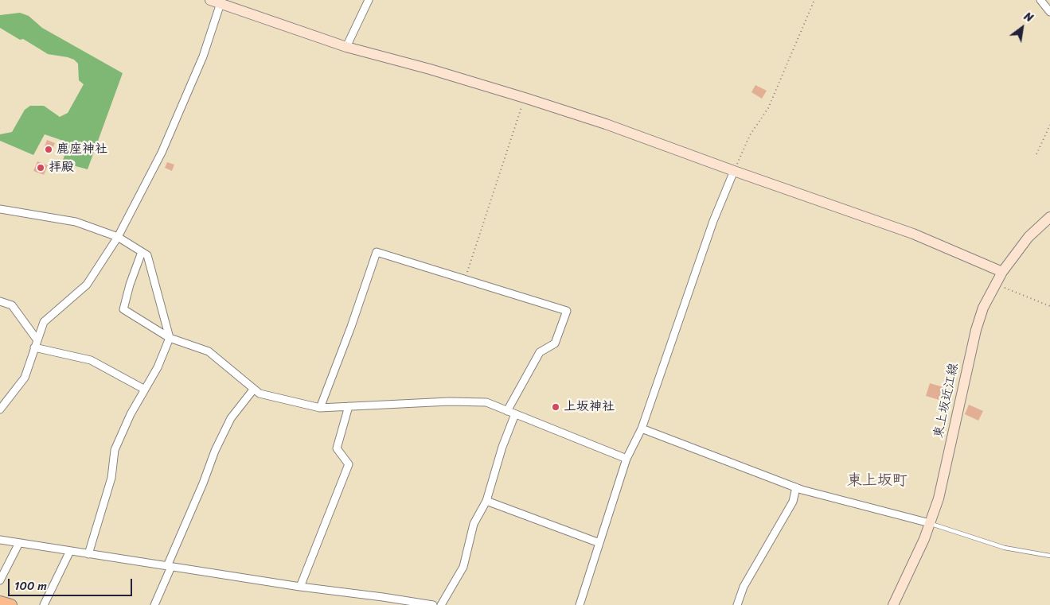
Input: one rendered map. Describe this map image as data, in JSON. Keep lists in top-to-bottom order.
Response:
{
  "streets": {
    "street": ["東上坂近江線"]
  },
  "districts": ["東上坂町"],
  "places": ["鹿座神社", "拝殿", "上坂神社"],
  "scale_bar": "100 m",
  "north": "top right"
}
